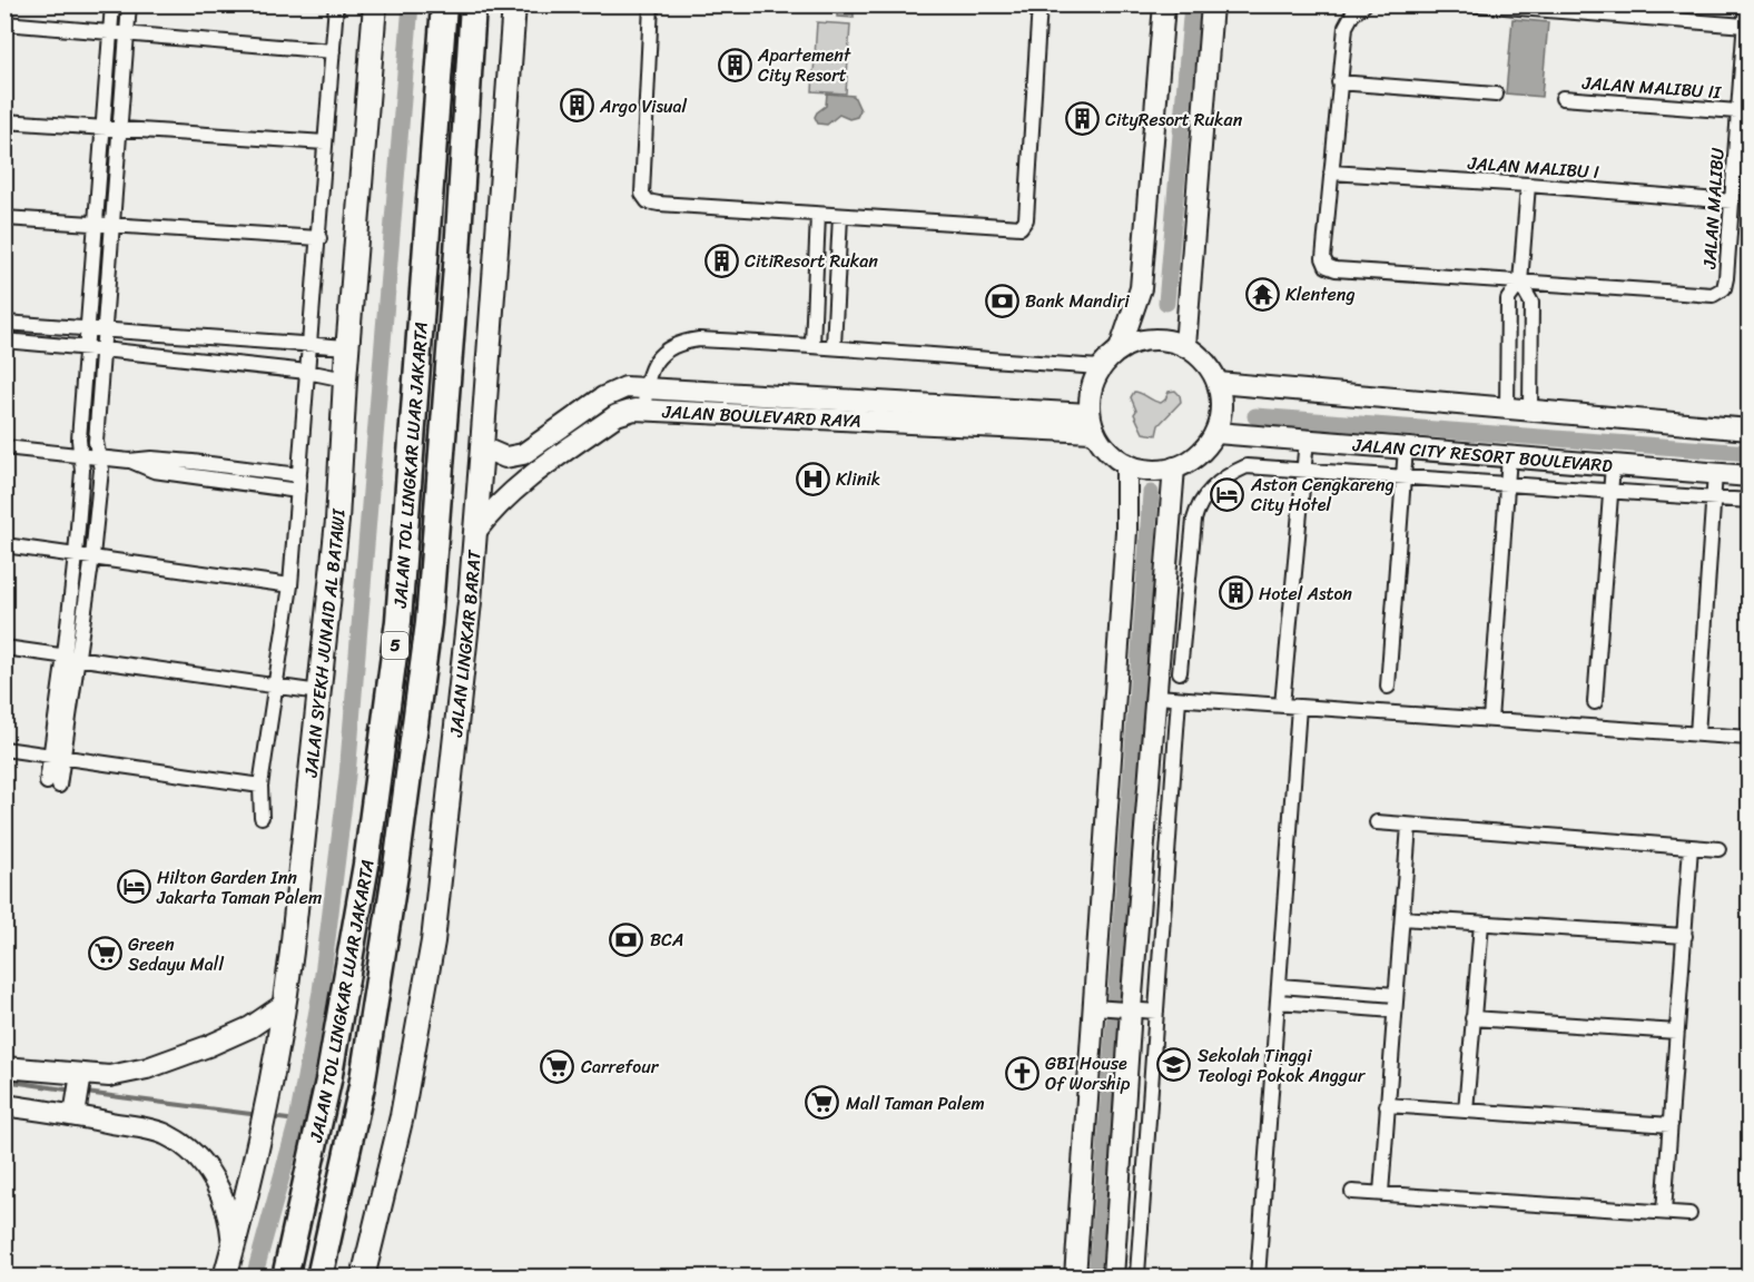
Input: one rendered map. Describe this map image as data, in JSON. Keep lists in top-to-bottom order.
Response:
{
  "streets": {
    "highway": ["JALAN TOL LINGKAR LUAR JAKARTA", "5"],
    "main road": ["JALAN SYEKH JUNAID AL BATAWI", "JALAN LINGKAR BARAT"],
    "street": [
      "JALAN MALIBU II",
      "JALAN MALIBU I",
      "JALAN MALIBU",
      "JALAN BOULEVARD RAYA",
      "JALAN CITY RESORT BOULEVARD"
    ]
  },
  "crossings": [
    ["JALAN MALIBU II", "JALAN MALIBU"],
    ["JALAN MALIBU I", "JALAN MALIBU"],
    ["JALAN BOULEVARD RAYA", "JALAN CITY RESORT BOULEVARD"],
    ["JALAN BOULEVARD RAYA", "JALAN LINGKAR BARAT"]
  ],
  "places": {
    "building": [
      "Apartement City Resort",
      "Argo Visual",
      "CityResort Rukan",
      "CitiResort Rukan",
      "Hotel Aston"
    ],
    "temple": ["Klenteng"],
    "bank": ["Bank Mandiri", "BCA"],
    "hospital": ["Klinik"],
    "hotel": ["Aston Cengkareng City Hotel", "Hilton Garden Inn Jakarta Taman Palem"],
    "supermarket": ["Green Sedayu Mall", "Carrefour", "Mall Taman Palem"],
    "school or university": ["Sekolah Tinggi Teologi Pokok Anggur"],
    "church": ["GBI House Of Worship"]
  }
}
